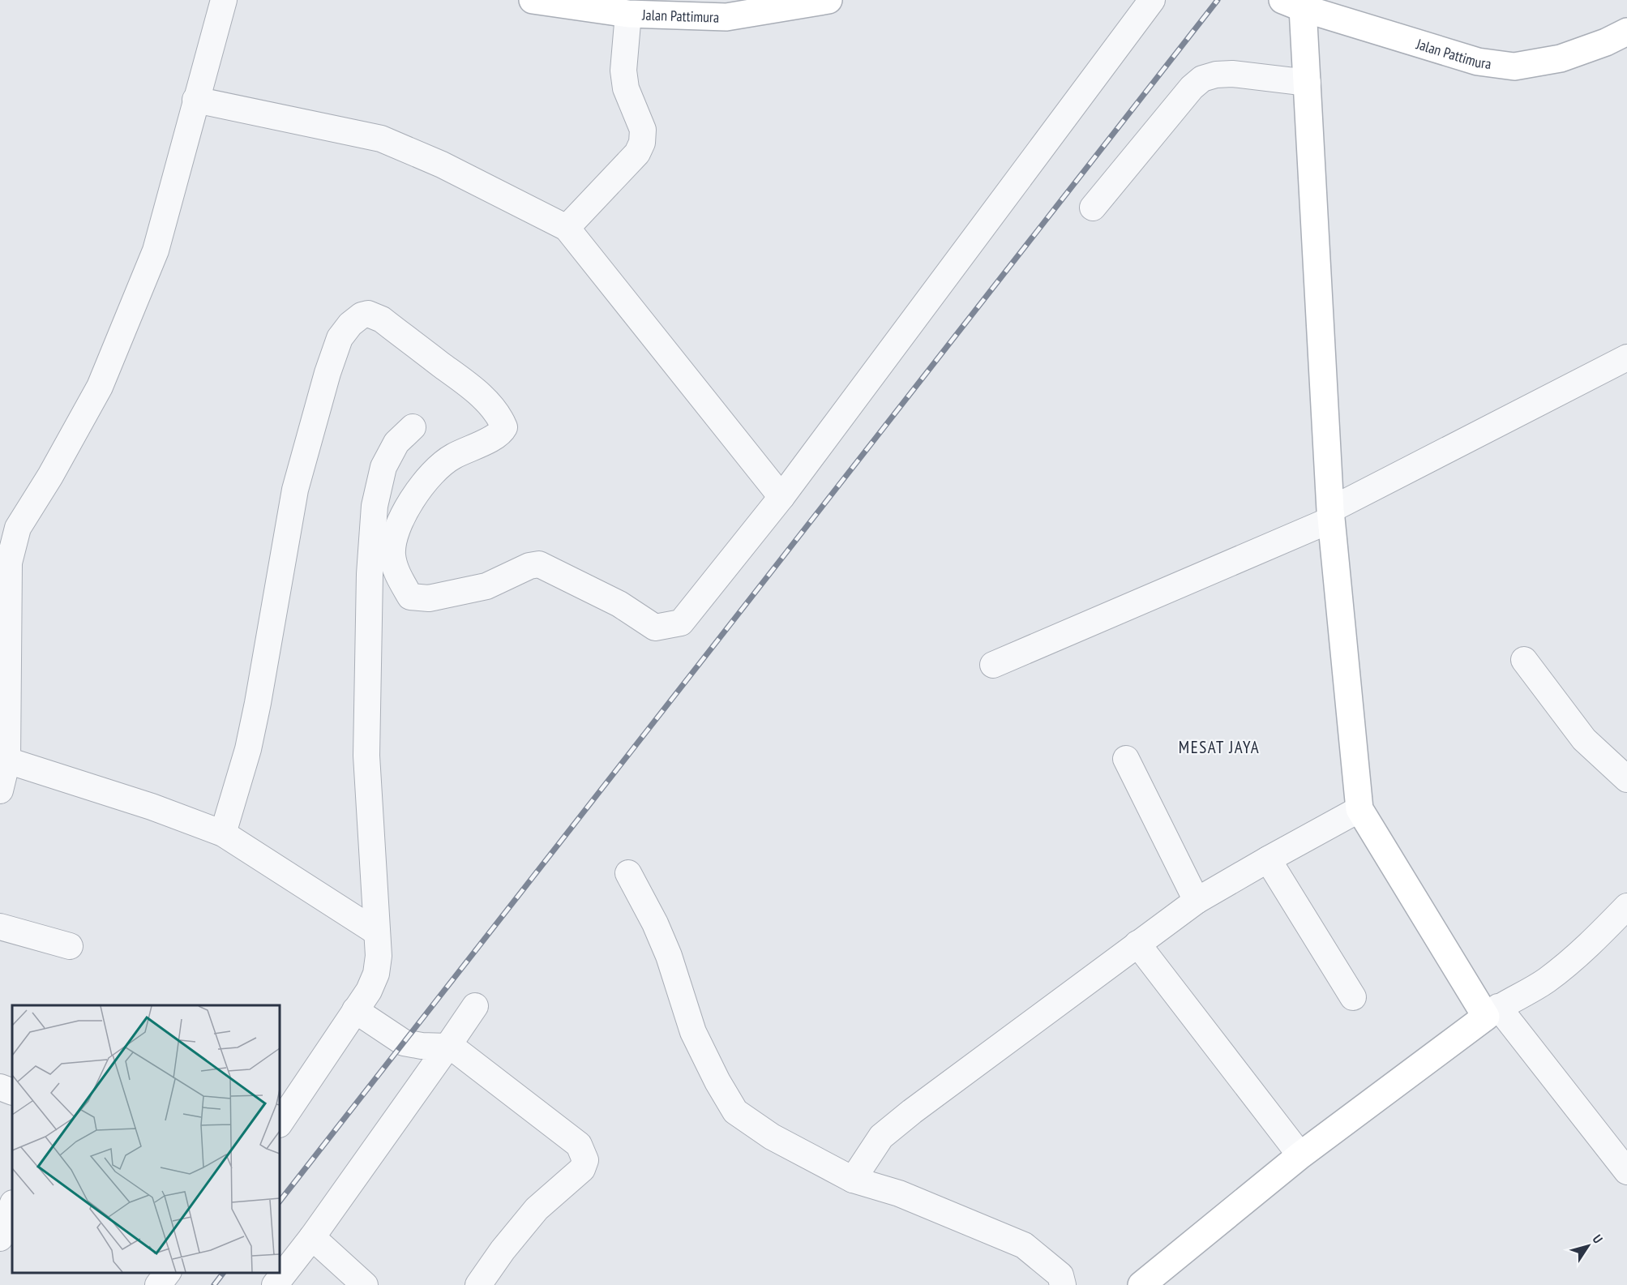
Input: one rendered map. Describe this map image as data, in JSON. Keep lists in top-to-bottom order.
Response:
{
  "streets": {
    "street": ["Jalan Pattimura"]
  },
  "districts": ["MESAT JAYA"],
  "north": "top right"
}
